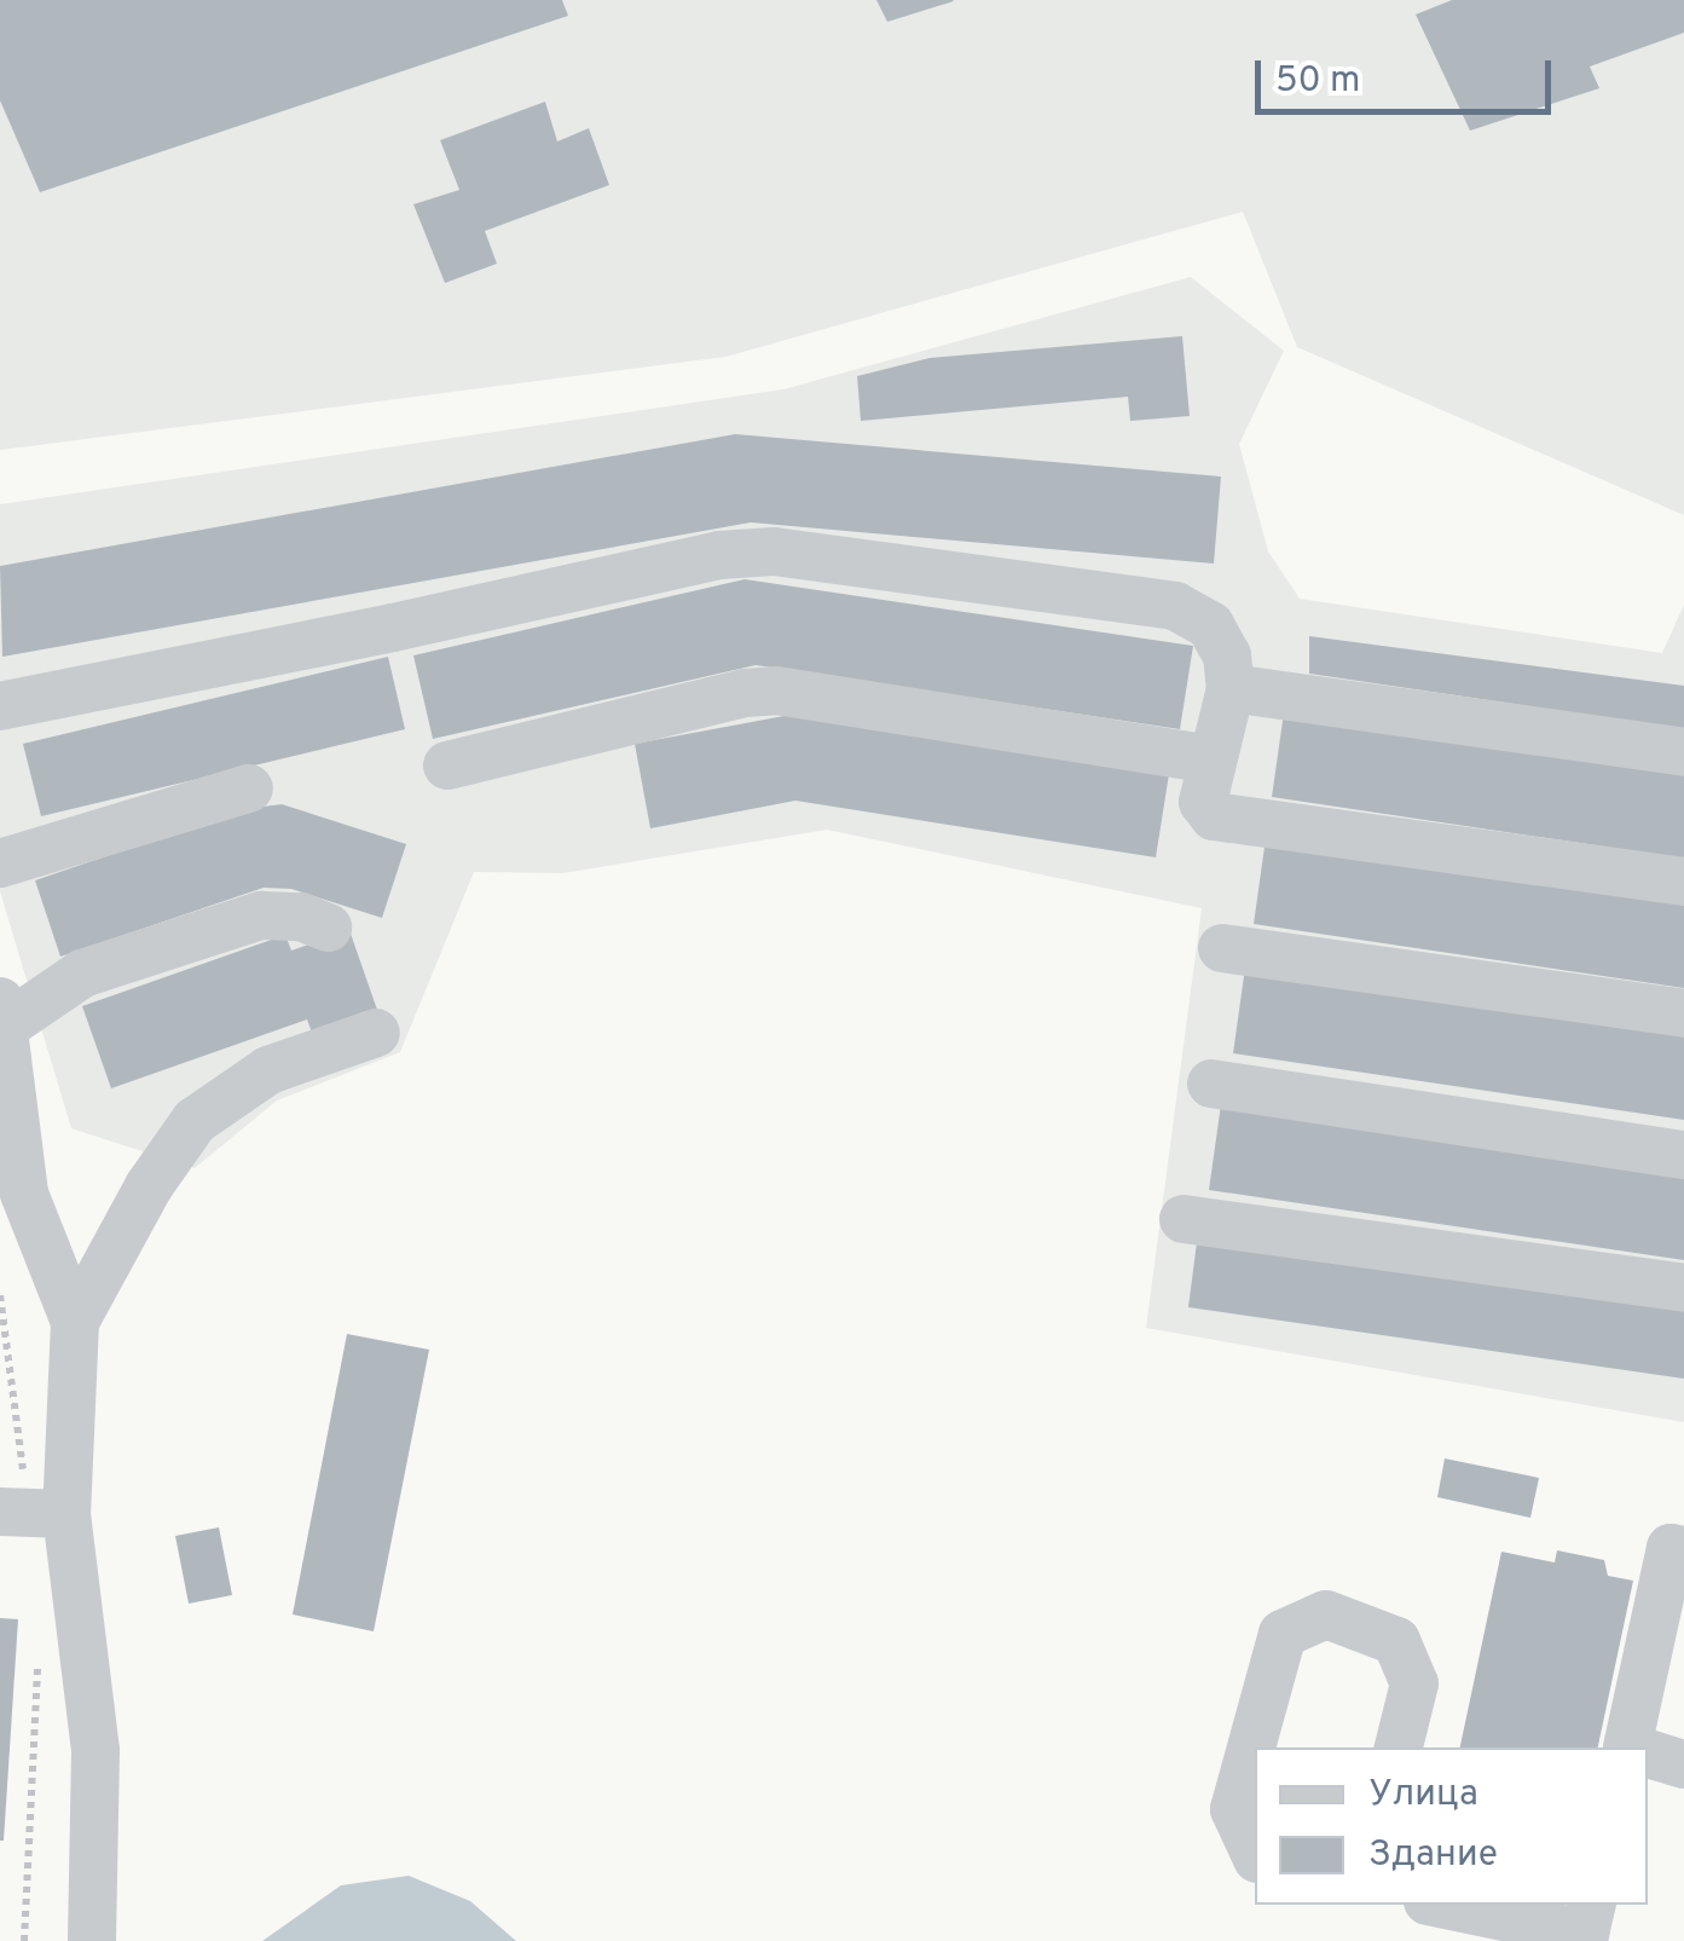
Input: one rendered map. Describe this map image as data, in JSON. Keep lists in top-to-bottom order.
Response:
{
  "legend": ["Улица", "Здание"],
  "scale_bar": "50 m"
}
